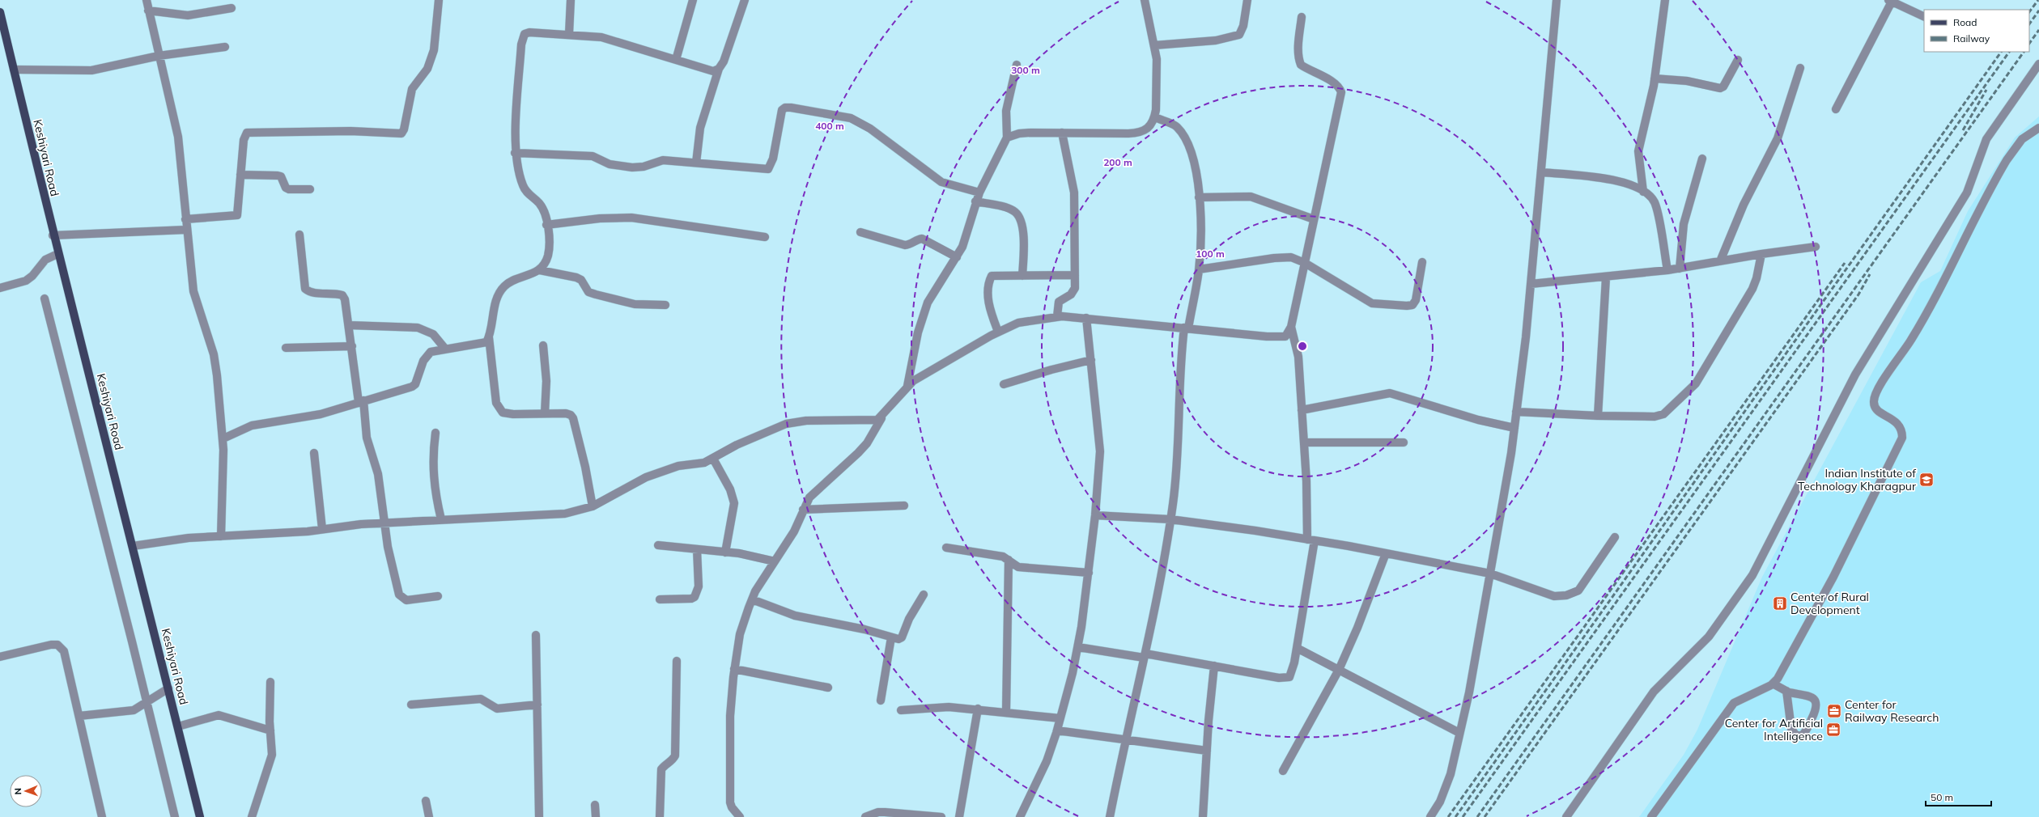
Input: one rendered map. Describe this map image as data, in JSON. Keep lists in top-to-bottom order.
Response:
{
  "streets": {
    "main road": ["Keshiyari Road"]
  },
  "places": {
    "school or university": ["Indian Institute of Technology Kharagpur"],
    "building": ["Center of Rural Development"],
    "office": ["Center for Railway Research", "Center for Artificial Intelligence"]
  },
  "legend": ["Road", "Railway"],
  "scale_bar": "50 m",
  "north": "left",
  "rings": [
    "300 m",
    "400 m",
    "200 m",
    "100 m"
  ]
}
